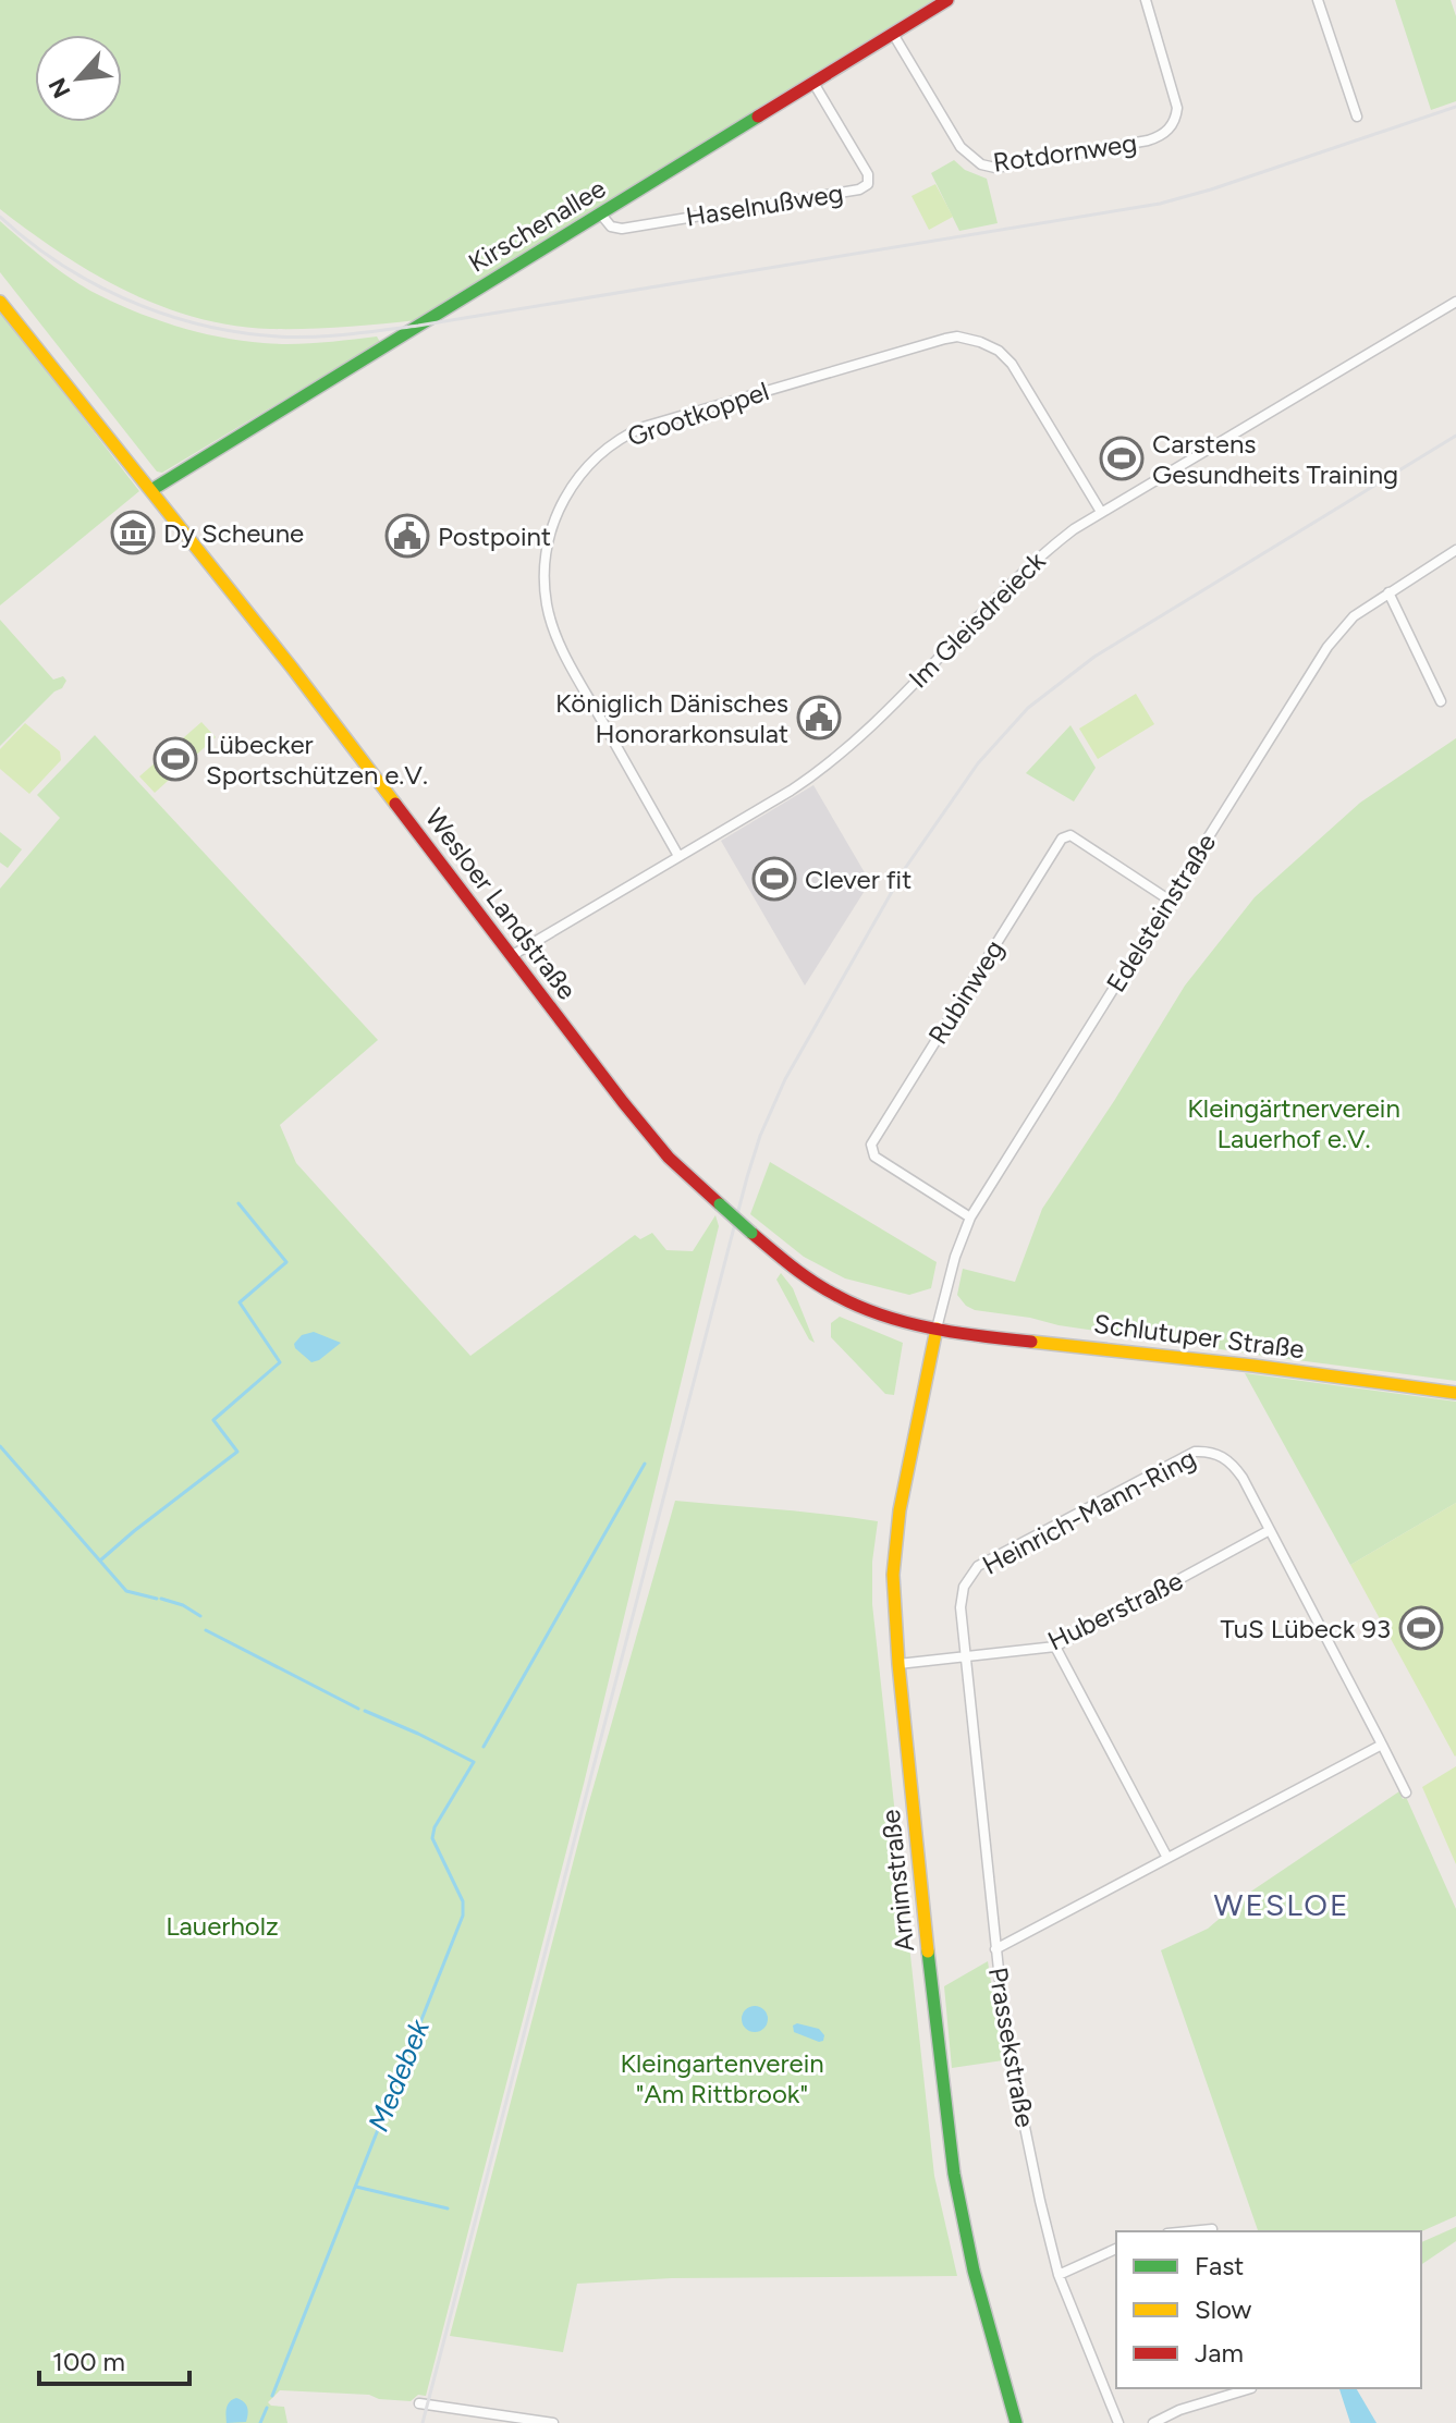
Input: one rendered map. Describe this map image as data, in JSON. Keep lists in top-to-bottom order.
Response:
{
  "streets": {
    "main road": [
      "Kirschenallee",
      "Wesloer Landstraße",
      "Schlutuper Straße",
      "Arnimstraße"
    ],
    "street": [
      "Rotdornweg",
      "Haselnußweg",
      "Grootkoppel",
      "Im Gleisdreieck",
      "Edelsteinstraße",
      "Rubinweg",
      "Heinrich-Mann-Ring",
      "Huberstraße",
      "Prassekstraße"
    ]
  },
  "crossings": [
    ["Rotdornweg", "Kirschenallee"],
    ["Haselnußweg", "Kirschenallee"],
    ["Kirschenallee", "Wesloer Landstraße"],
    ["Grootkoppel", "Im Gleisdreieck"],
    ["Im Gleisdreieck", "Wesloer Landstraße"],
    ["Wesloer Landstraße", "Edelsteinstraße"],
    ["Wesloer Landstraße", "Schlutuper Straße"],
    ["Wesloer Landstraße", "Arnimstraße"],
    ["Edelsteinstraße", "Rubinweg"],
    ["Edelsteinstraße", "Schlutuper Straße"],
    ["Edelsteinstraße", "Arnimstraße"],
    ["Schlutuper Straße", "Arnimstraße"],
    ["Heinrich-Mann-Ring", "Huberstraße"],
    ["Heinrich-Mann-Ring", "Prassekstraße"],
    ["Huberstraße", "Arnimstraße"],
    ["Huberstraße", "Prassekstraße"]
  ],
  "districts": ["WESLOE"],
  "water": ["Medebek"],
  "parks": ["Kleingärtnerverein Lauerhof e.V.", "Lauerholz", "Kleingartenverein \"Am Rittbrook\""],
  "places": {
    "sports": [
      "Carstens Gesundheits Training",
      "Lübecker Sportschützen e.V.",
      "Clever fit",
      "TuS Lübeck 93"
    ],
    "museum": ["Dy Scheune"],
    "public building": ["Postpoint", "Königlich Dänisches Honorarkonsulat"]
  },
  "legend": ["Fast", "Slow", "Jam"],
  "scale_bar": "100 m",
  "north": "bottom left"
}
